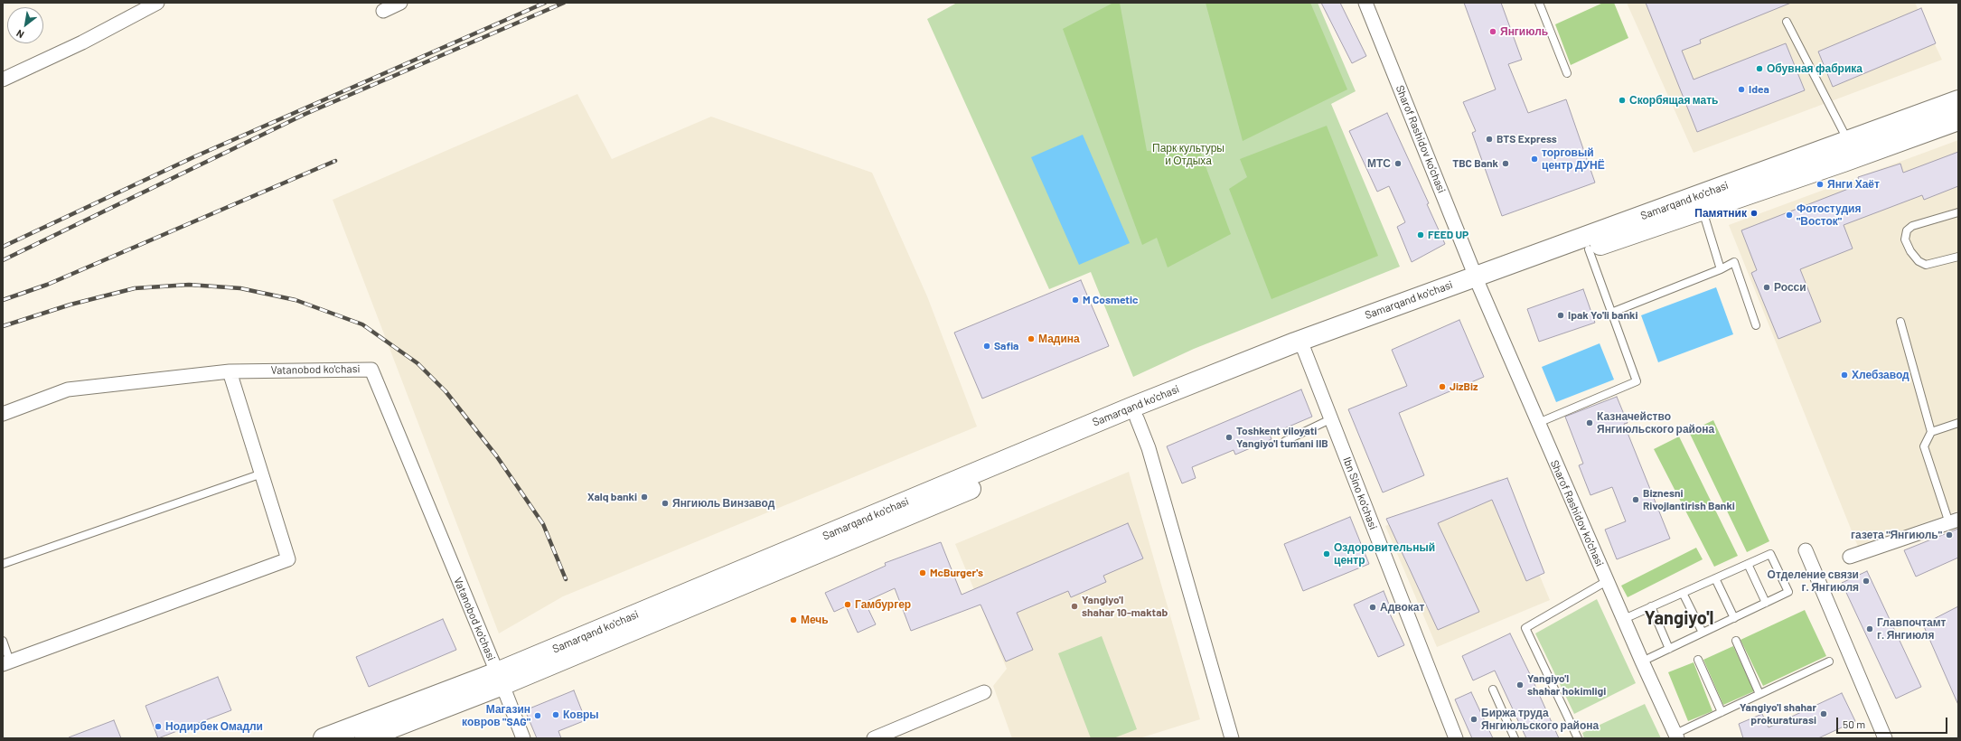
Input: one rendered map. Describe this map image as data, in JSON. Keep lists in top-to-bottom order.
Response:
{
  "streets": {
    "main road": ["Samarqand ko'chasi"],
    "street": ["Sharof Rashidov ko’chasi", "Vatanobod ko'chasi", "Ibn Sino ko'chasi"]
  },
  "crossings": [
    ["Sharof Rashidov ko’chasi", "Samarqand ko'chasi"],
    ["Samarqand ko'chasi", "Vatanobod ko'chasi"],
    ["Samarqand ko'chasi", "Ibn Sino ko'chasi"]
  ],
  "districts": ["Yangiyo'l"],
  "parks": ["Парк культуры и Отдыха"],
  "places": [
    "Янгиюль",
    "Обувная фабрика",
    "Idea",
    "Скорбящая мать",
    "BTS Express",
    "торговый центр ДУНЁ",
    "МТС",
    "TBC Bank",
    "Янги Хаёт",
    "Памятник",
    "Фотостудия \"Восток\"",
    "FEED UP",
    "Росси",
    "M Cosmetic",
    "Ipak Yo'li banki",
    "Мадина",
    "Safia",
    "Хлебзавод",
    "JizBiz",
    "Казначейство Янгиюльского района",
    "Toshkent viloyati Yangiyo'l tumani IIB",
    "Xalq banki",
    "Biznesni Rivojlantirish Banki",
    "Янгиюль Винзавод",
    "газета \"Янгиюль\"",
    "Оздоровительный центр",
    "McBurger's",
    "Отделение связи г. Янгиюля",
    "Гамбургер",
    "Yangiyo'l shahar 10-maktab",
    "Адвокат",
    "Мечь",
    "Главпочтамт г. Янгиюля",
    "Yangiyo'l shahar hokimligi",
    "Yangiyo'l shahar prokuraturasi",
    "Ковры",
    "Магазин ковров \"SAG\"",
    "Биржа труда Янгиюльского района",
    "Нодирбек Омадли"
  ],
  "scale_bar": "50 m",
  "north": "bottom left"
}
